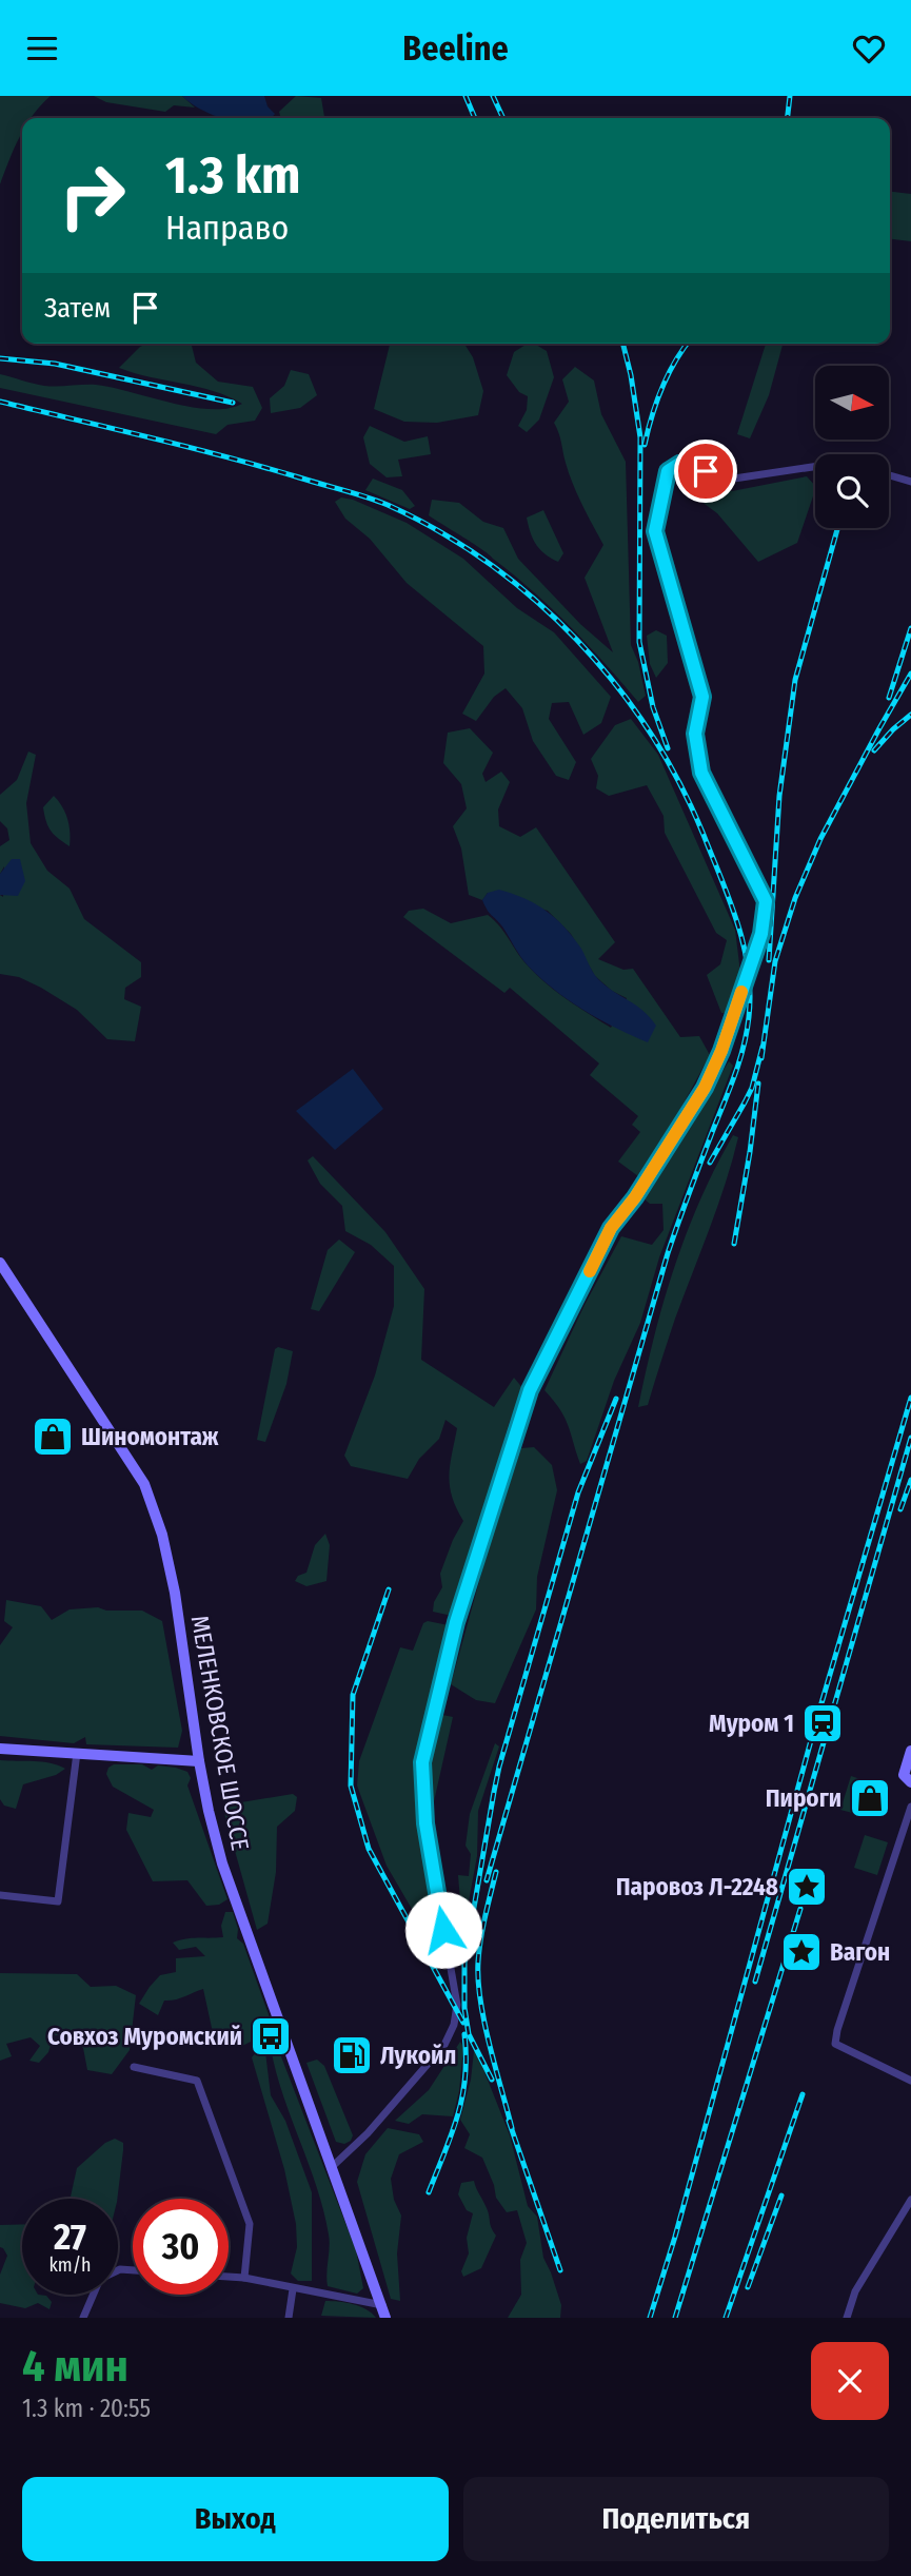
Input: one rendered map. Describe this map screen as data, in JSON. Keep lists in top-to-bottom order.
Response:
{
  "streets": {
    "main road": ["МЕЛЕНКОВСКОЕ ШОССЕ"]
  },
  "places": {
    "shop": ["Шиномонтаж", "Пироги"],
    "station": ["Муром 1"],
    "place": ["Паровоз Л-2248", "Вагон"],
    "bus stop": ["Совхоз Муромский"],
    "fuel station": ["Лукойл"]
  },
  "north": "right",
  "page": {
    "header": "Beeline",
    "turn": ["1.3 km", "Направо"],
    "then": "Затем",
    "speed": "27 km/h",
    "limit": "30",
    "heading": ["4 мин", "1.3 km · 20:55"],
    "buttons": ["Выход", "Поделиться"]
  }
}
